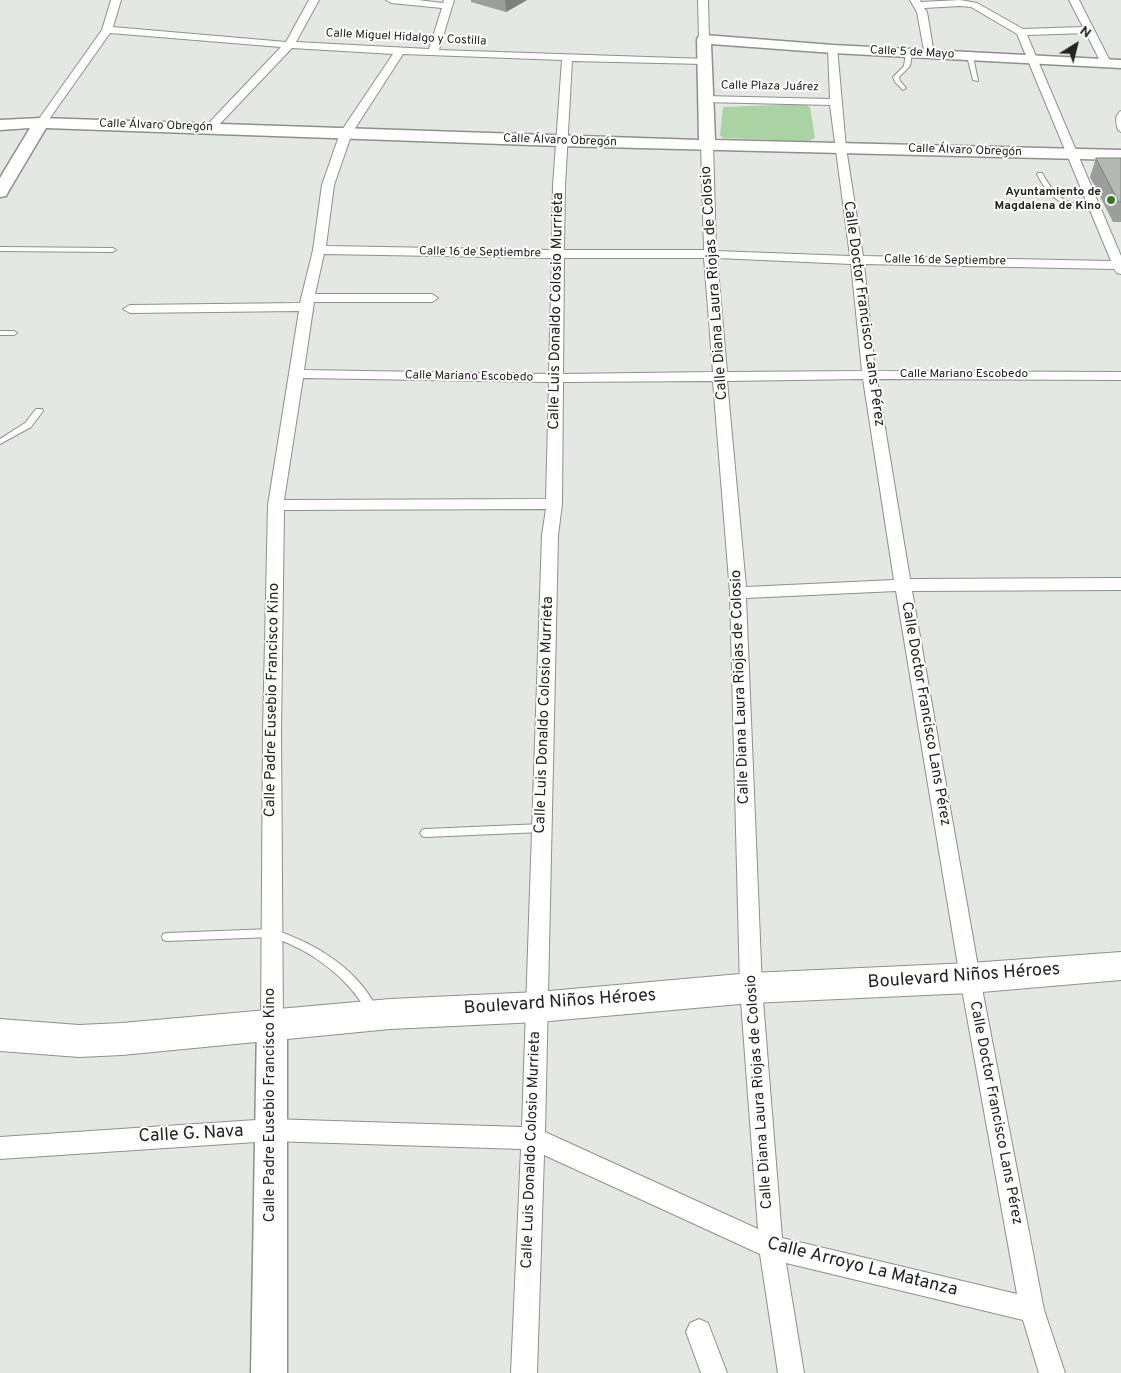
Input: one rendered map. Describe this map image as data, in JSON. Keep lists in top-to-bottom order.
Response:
{
  "streets": {
    "main road": ["Boulevard Niños Héroes"],
    "street": [
      "Calle Miguel Hidalgo y Costilla",
      "Calle 5 de Mayo",
      "Calle Plaza Juárez",
      "Calle Álvaro Obregón",
      "Calle 16 de Septiembre",
      "Calle Diana Laura Riojas de Colosio",
      "Calle Luis Donaldo Colosio Murrieta",
      "Calle Doctor Francisco Lans Pérez",
      "Calle Mariano Escobedo",
      "Calle Padre Eusebio Francisco Kino",
      "Calle G. Nava",
      "Calle Arroyo La Matanza"
    ]
  },
  "crossings": [
    ["Calle Miguel Hidalgo y Costilla", "Calle Diana Laura Riojas de Colosio"],
    ["Calle Miguel Hidalgo y Costilla", "Calle Luis Donaldo Colosio Murrieta"],
    ["Calle Miguel Hidalgo y Costilla", "Calle Padre Eusebio Francisco Kino"],
    ["Calle 5 de Mayo", "Calle Diana Laura Riojas de Colosio"],
    ["Calle 5 de Mayo", "Calle Doctor Francisco Lans Pérez"],
    ["Calle Plaza Juárez", "Calle Diana Laura Riojas de Colosio"],
    ["Calle Plaza Juárez", "Calle Doctor Francisco Lans Pérez"],
    ["Calle Álvaro Obregón", "Calle Diana Laura Riojas de Colosio"],
    ["Calle Álvaro Obregón", "Calle Luis Donaldo Colosio Murrieta"],
    ["Calle Álvaro Obregón", "Calle Doctor Francisco Lans Pérez"],
    ["Calle Álvaro Obregón", "Calle Padre Eusebio Francisco Kino"],
    ["Calle 16 de Septiembre", "Calle Diana Laura Riojas de Colosio"],
    ["Calle 16 de Septiembre", "Calle Luis Donaldo Colosio Murrieta"],
    ["Calle 16 de Septiembre", "Calle Doctor Francisco Lans Pérez"],
    ["Calle 16 de Septiembre", "Calle Padre Eusebio Francisco Kino"],
    ["Calle Diana Laura Riojas de Colosio", "Calle Mariano Escobedo"],
    ["Calle Diana Laura Riojas de Colosio", "Boulevard Niños Héroes"],
    ["Calle Diana Laura Riojas de Colosio", "Calle Arroyo La Matanza"],
    ["Calle Luis Donaldo Colosio Murrieta", "Calle Mariano Escobedo"],
    ["Calle Luis Donaldo Colosio Murrieta", "Boulevard Niños Héroes"],
    ["Calle Luis Donaldo Colosio Murrieta", "Calle G. Nava"],
    ["Calle Luis Donaldo Colosio Murrieta", "Calle Arroyo La Matanza"],
    ["Calle Doctor Francisco Lans Pérez", "Calle Mariano Escobedo"],
    ["Calle Doctor Francisco Lans Pérez", "Boulevard Niños Héroes"],
    ["Calle Doctor Francisco Lans Pérez", "Calle Arroyo La Matanza"],
    ["Calle Mariano Escobedo", "Calle Padre Eusebio Francisco Kino"],
    ["Calle Padre Eusebio Francisco Kino", "Boulevard Niños Héroes"],
    ["Calle Padre Eusebio Francisco Kino", "Calle G. Nava"],
    ["Calle G. Nava", "Calle Arroyo La Matanza"]
  ],
  "places": ["Ayuntamiento de Magdalena de Kino"],
  "north": "top right"
}
